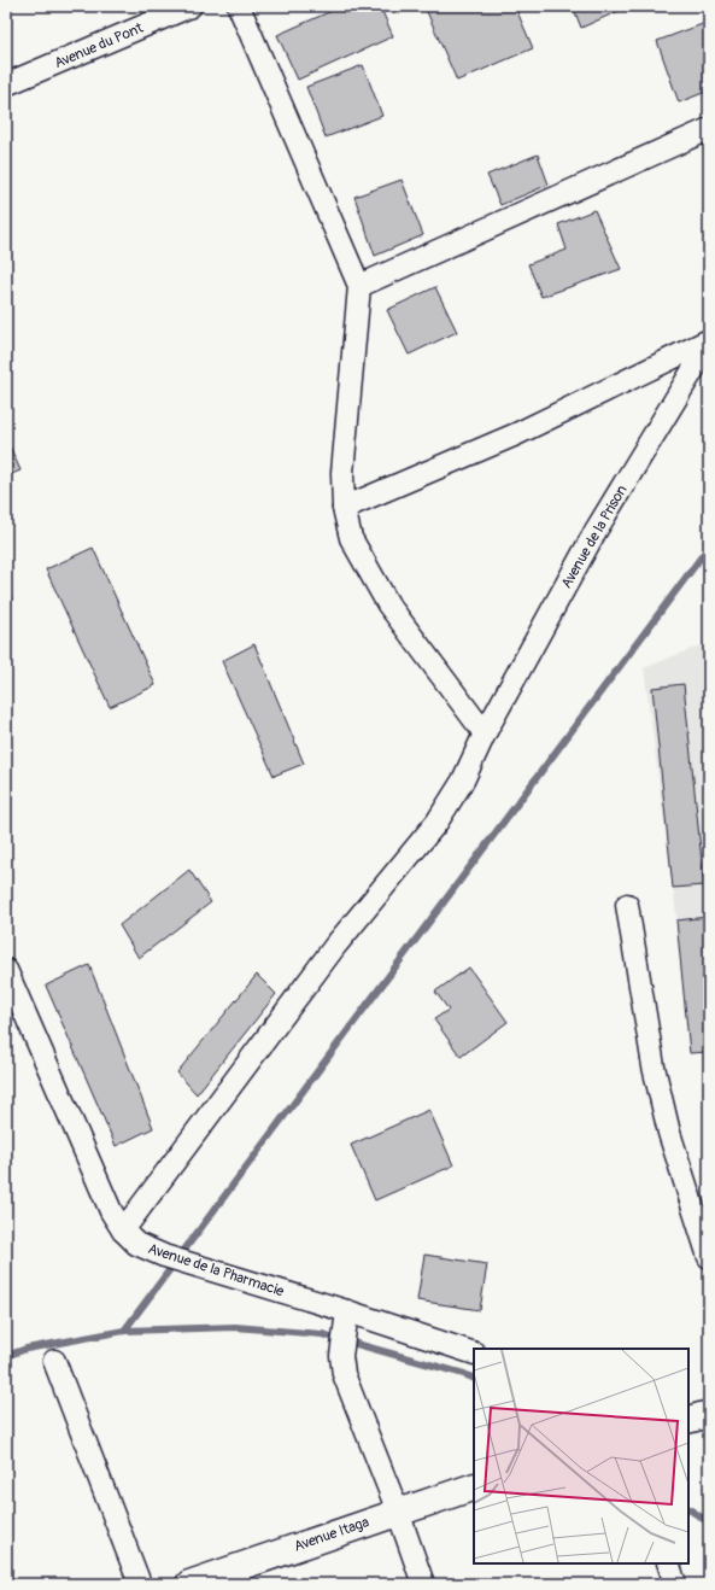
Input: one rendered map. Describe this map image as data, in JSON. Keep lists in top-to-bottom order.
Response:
{
  "streets": {
    "street": [
      "Avenue du Pont",
      "Avenue de la Prison",
      "Avenue de la Pharmacie",
      "Avenue Itaga"
    ]
  },
  "crossings": [
    ["Avenue de la Prison", "Avenue de la Pharmacie"]
  ]
}
